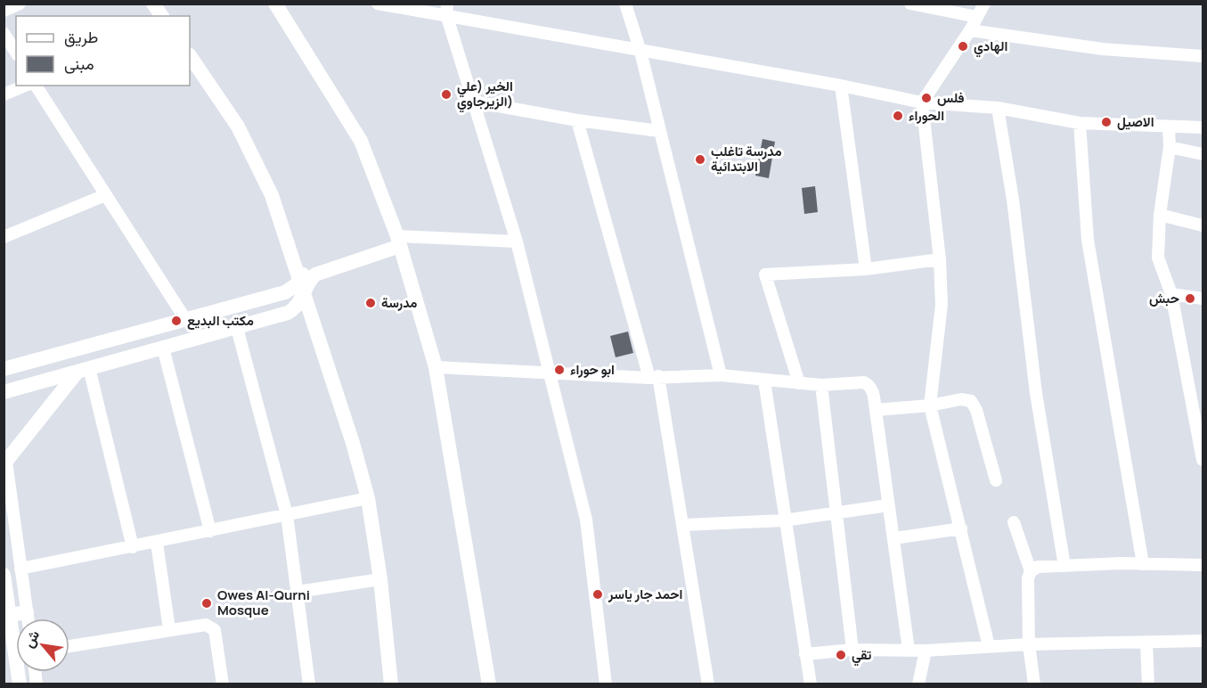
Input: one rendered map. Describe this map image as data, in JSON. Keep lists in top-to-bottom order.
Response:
{
  "places": [
    "الهادي",
    "الخير (علي الزيرجاوي)",
    "فلس",
    "الحوراء",
    "الاصيل",
    "مدرسة تاغلب الابتدائية",
    "حبش",
    "مدرسة",
    "مكتب البديع",
    "ابو حوراء",
    "احمد جار ياسر",
    "Owes Al-Qurni Mosque",
    "تقي"
  ],
  "legend": ["طريق", "مبنى"],
  "north": "top left"
}
